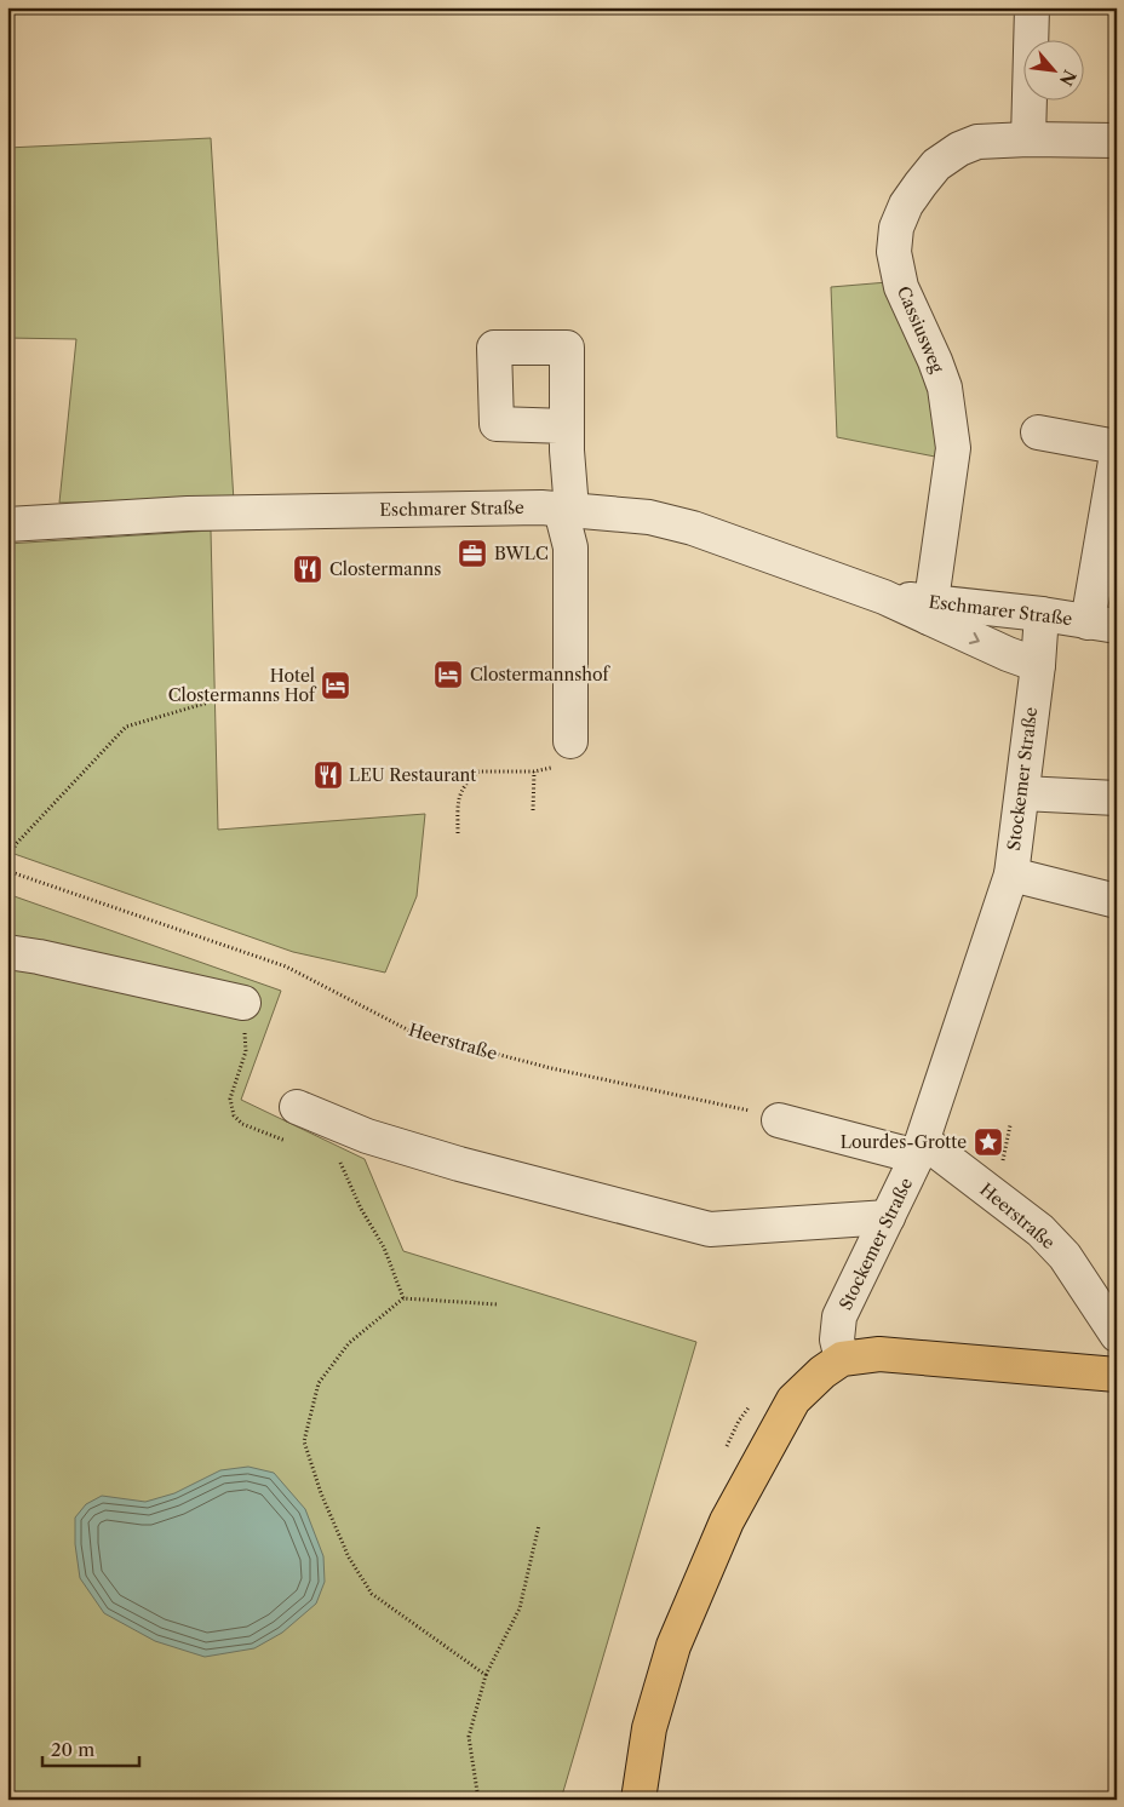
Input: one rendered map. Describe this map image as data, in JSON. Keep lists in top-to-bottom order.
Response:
{
  "streets": {
    "street": [
      "Cassiusweg",
      "Eschmarer Straße",
      "Stockemer Straße",
      "Heerstraße"
    ]
  },
  "crossings": [
    ["Cassiusweg", "Eschmarer Straße"],
    ["Eschmarer Straße", "Stockemer Straße"],
    ["Stockemer Straße", "Heerstraße"]
  ],
  "places": {
    "office": ["BWLC"],
    "restaurant": ["Clostermanns", "LEU Restaurant"],
    "hotel": ["Clostermannshof", "Hotel Clostermanns Hof"],
    "place": ["Lourdes-Grotte"]
  },
  "scale_bar": "20 m",
  "north": "bottom right"
}
